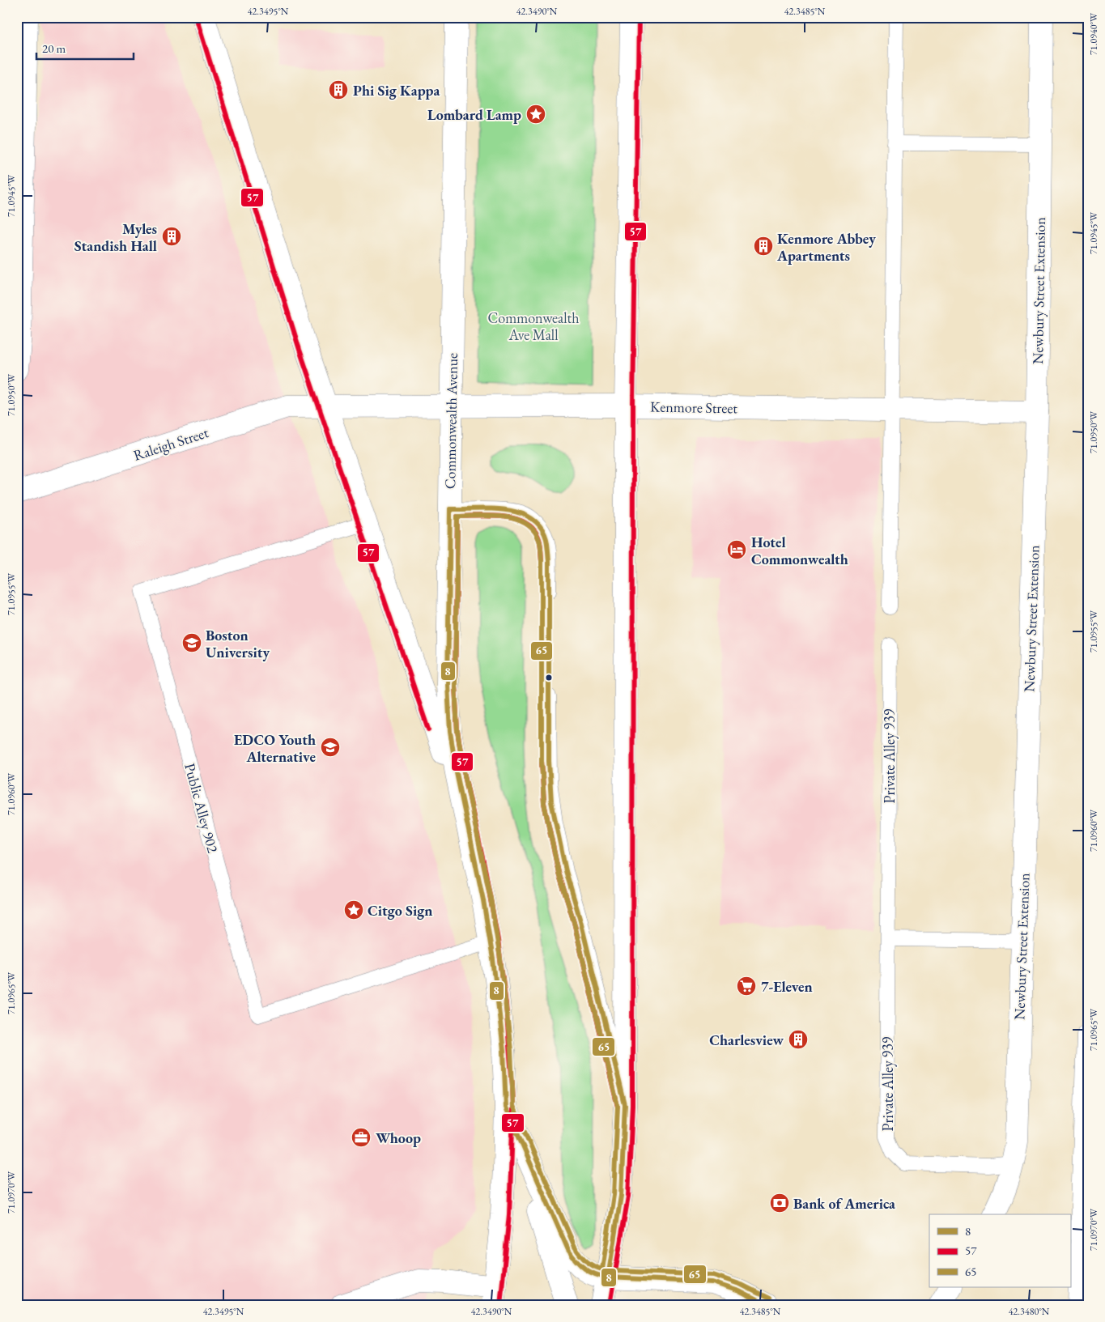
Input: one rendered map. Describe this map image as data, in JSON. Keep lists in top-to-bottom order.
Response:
{
  "streets": {
    "main road": [
      "Newbury Street Extension",
      "Kenmore Street",
      "Commonwealth Avenue",
      "Raleigh Street"
    ],
    "lane": ["Private Alley 939", "Public Alley 902"]
  },
  "crossings": [
    ["Newbury Street Extension", "Kenmore Street"],
    ["Newbury Street Extension", "Private Alley 939"],
    ["Kenmore Street", "Commonwealth Avenue"],
    ["Kenmore Street", "Raleigh Street"],
    ["Commonwealth Avenue", "Public Alley 902"]
  ],
  "parks": ["Commonwealth Ave Mall"],
  "places": {
    "building": [
      "Phi Sig Kappa",
      "Myles Standish Hall",
      "Kenmore Abbey Apartments",
      "Charlesview"
    ],
    "place": ["Lombard Lamp", "Citgo Sign"],
    "hotel": ["Hotel Commonwealth"],
    "school or university": ["Boston University", "EDCO Youth Alternative"],
    "supermarket": ["7-Eleven"],
    "office": ["Whoop"],
    "bank": ["Bank of America"]
  },
  "lines": ["transit line 57", "transit line 8", "transit line 65"],
  "legend": ["8", "57", "65"],
  "scale_bar": "20 m",
  "coordinates": [
    "42.3495°N",
    "42.3490°N",
    "42.3485°N",
    "71.0940°W",
    "71.0945°W",
    "71.0950°W",
    "71.0955°W",
    "71.0960°W",
    "71.0965°W",
    "71.0970°W",
    "42.3480°N"
  ]
}
